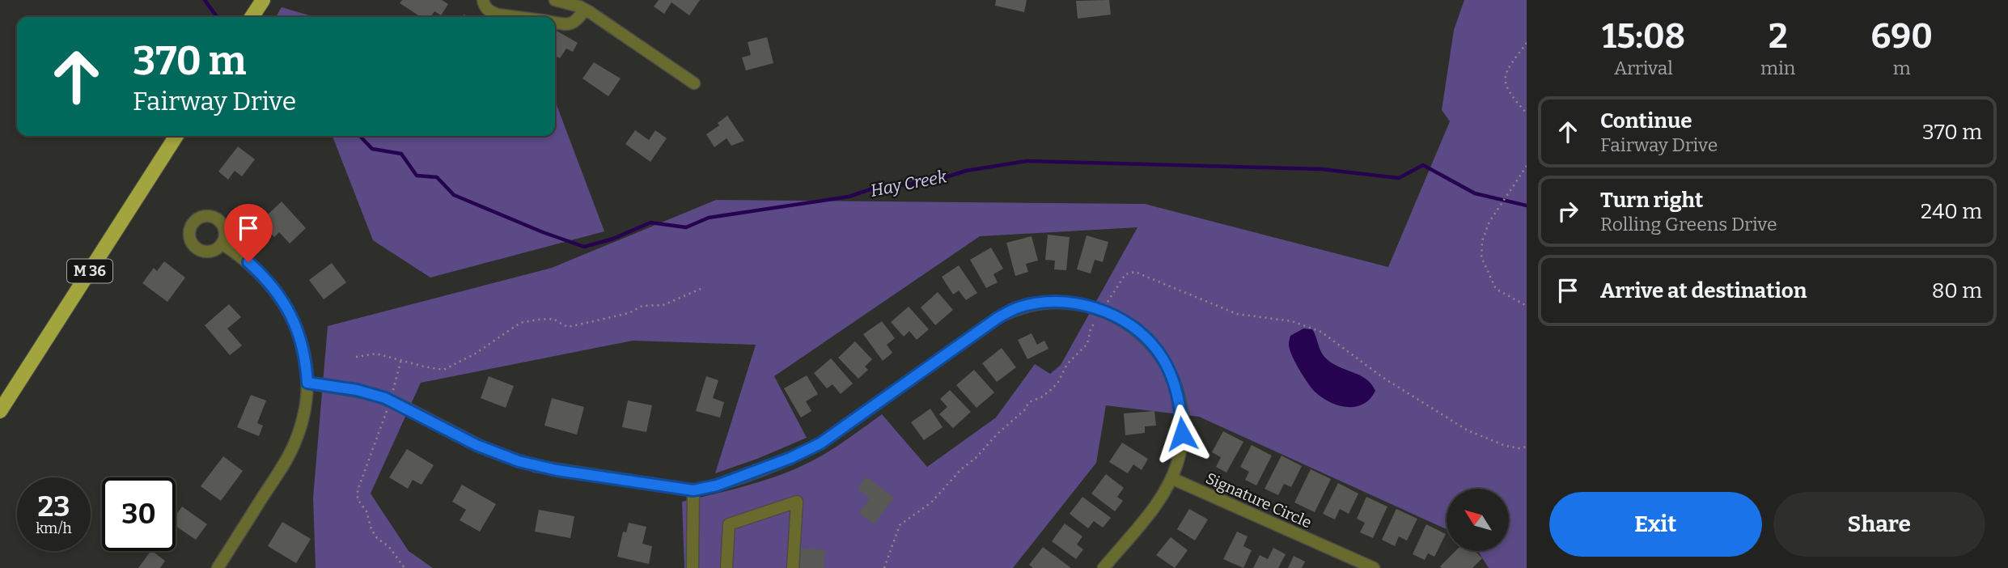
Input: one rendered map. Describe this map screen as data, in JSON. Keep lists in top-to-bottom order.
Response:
{
  "streets": {
    "main road": ["M 36"],
    "street": ["Signature Circle"]
  },
  "water": ["Hay Creek"],
  "north": "top left",
  "page": {
    "eta": [
      "15:08",
      "Arrival",
      "2",
      "min",
      "690",
      "m"
    ],
    "turn": ["370 m", "Fairway Drive"],
    "list": [
      {
        "name": "Continue",
        "note": "Fairway Drive",
        "value": "370 m"
      },
      {
        "name": "Turn right",
        "note": "Rolling Greens Drive",
        "value": "240 m"
      },
      {
        "name": "Arrive at destination",
        "value": "80 m"
      }
    ],
    "speed": "23 km/h",
    "limit": "30",
    "buttons": ["Exit", "Share"]
  }
}
